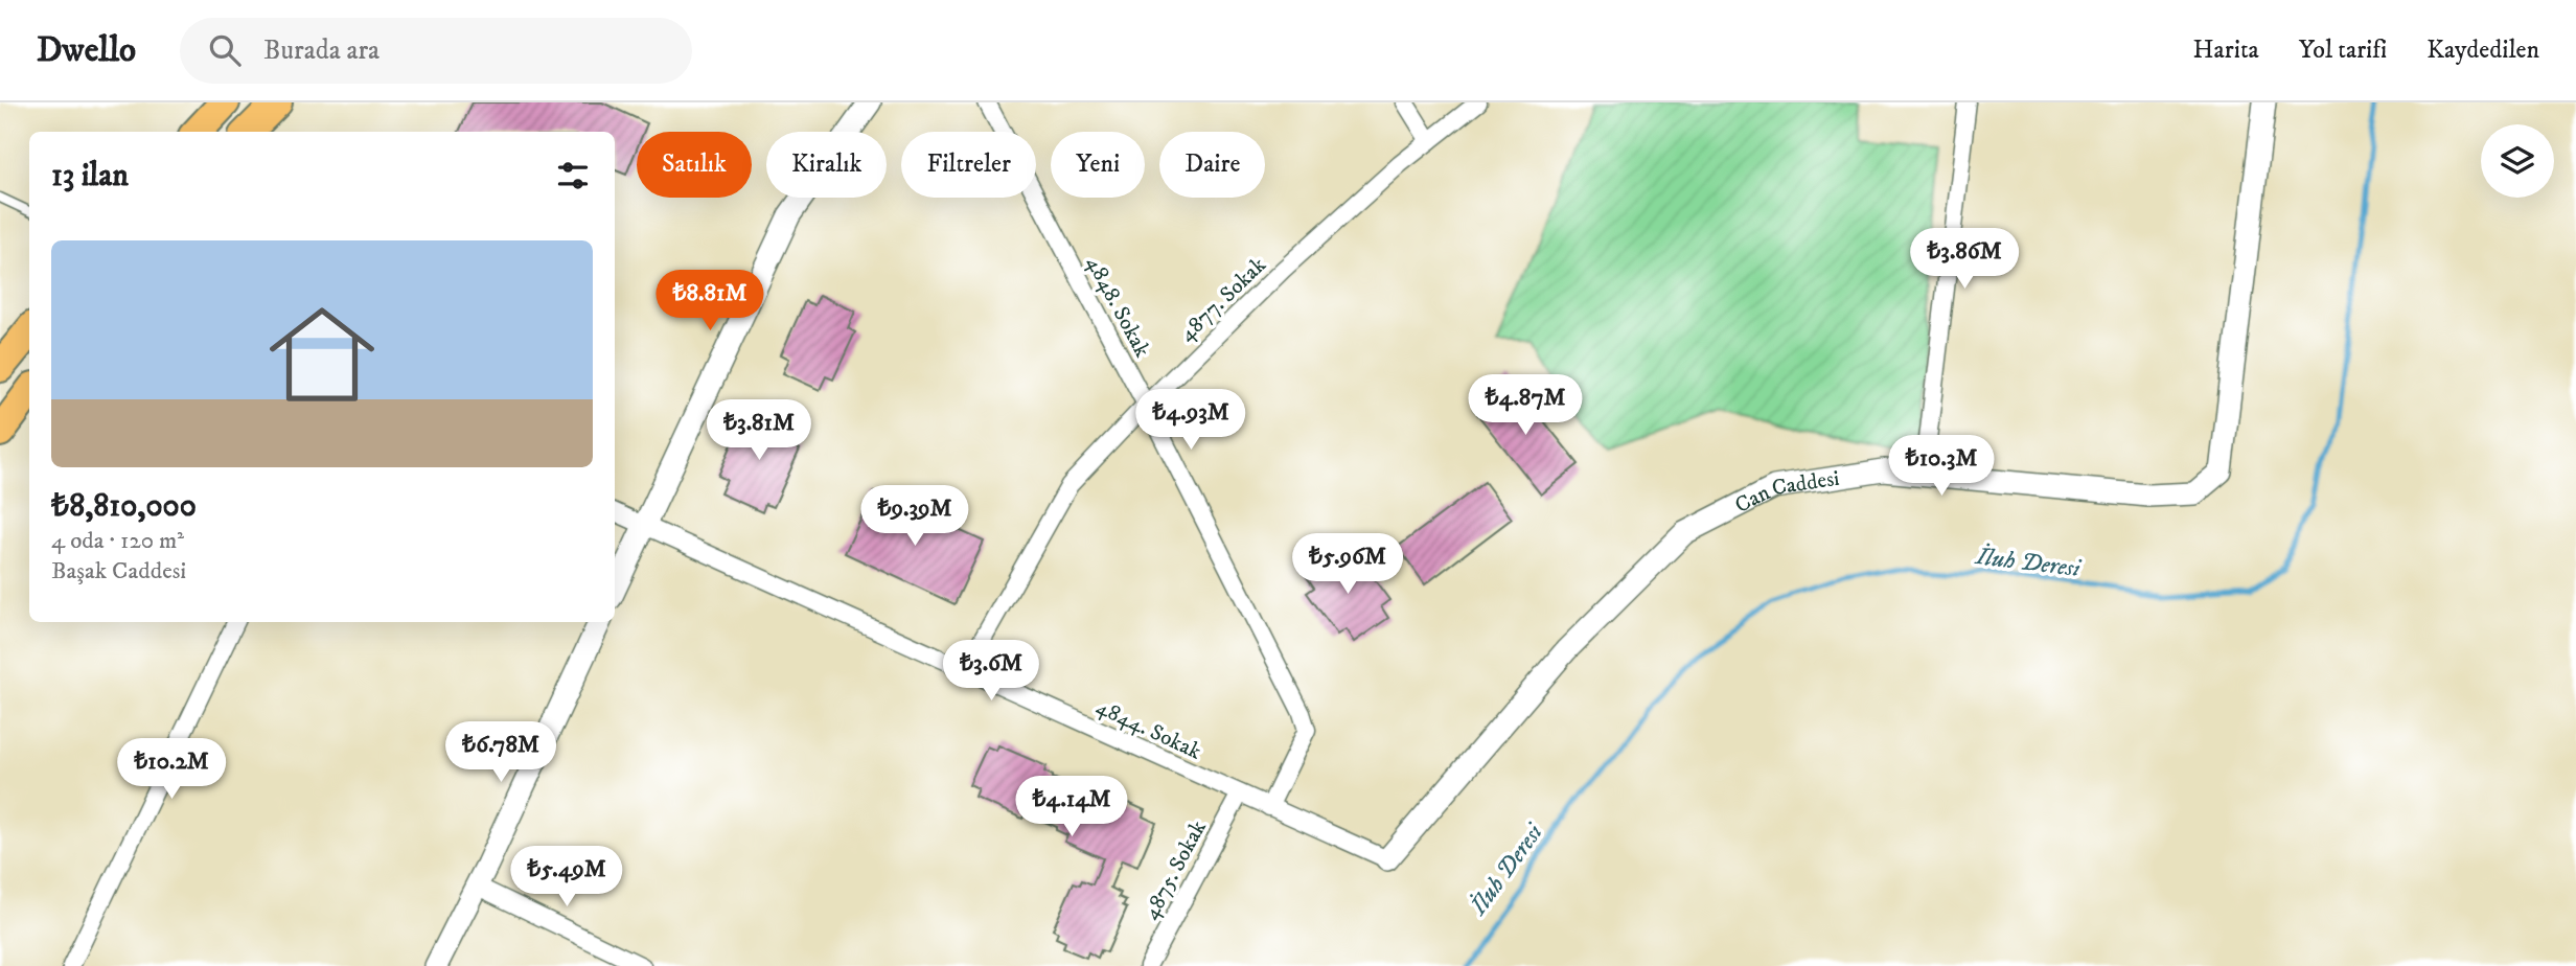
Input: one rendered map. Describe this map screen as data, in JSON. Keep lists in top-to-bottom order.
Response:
{
  "streets": {
    "street": [
      "4877. Sokak",
      "4848. Sokak",
      "Can Caddesi",
      "4844. Sokak",
      "4875. Sokak"
    ]
  },
  "crossings": [
    ["4877. Sokak", "4848. Sokak"],
    ["4877. Sokak", "4844. Sokak"],
    ["4848. Sokak", "4844. Sokak"],
    ["Can Caddesi", "4844. Sokak"],
    ["4844. Sokak", "4875. Sokak"]
  ],
  "water": ["İluh Deresi"],
  "page": {
    "header": "Dwello",
    "search": "Burada ara",
    "nav": ["Harita", "Yol tarifi", "Kaydedilen"],
    "chip": [
      "Satılık",
      "Kiralık",
      "Filtreler",
      "Yeni",
      "Daire"
    ],
    "heading": "13 ilan",
    "list": [
      {
        "name": "₺8,810,000",
        "note": "4 oda · 120 m² · Başak Caddesi"
      }
    ],
    "price": [
      "₺3.86M",
      "₺8.81M",
      "₺4.87M",
      "₺4.93M",
      "₺3.81M",
      "₺10.3M",
      "₺9.39M",
      "₺5.96M",
      "₺3.6M",
      "₺6.78M",
      "₺10.2M",
      "₺4.14M",
      "₺5.49M"
    ]
  }
}
